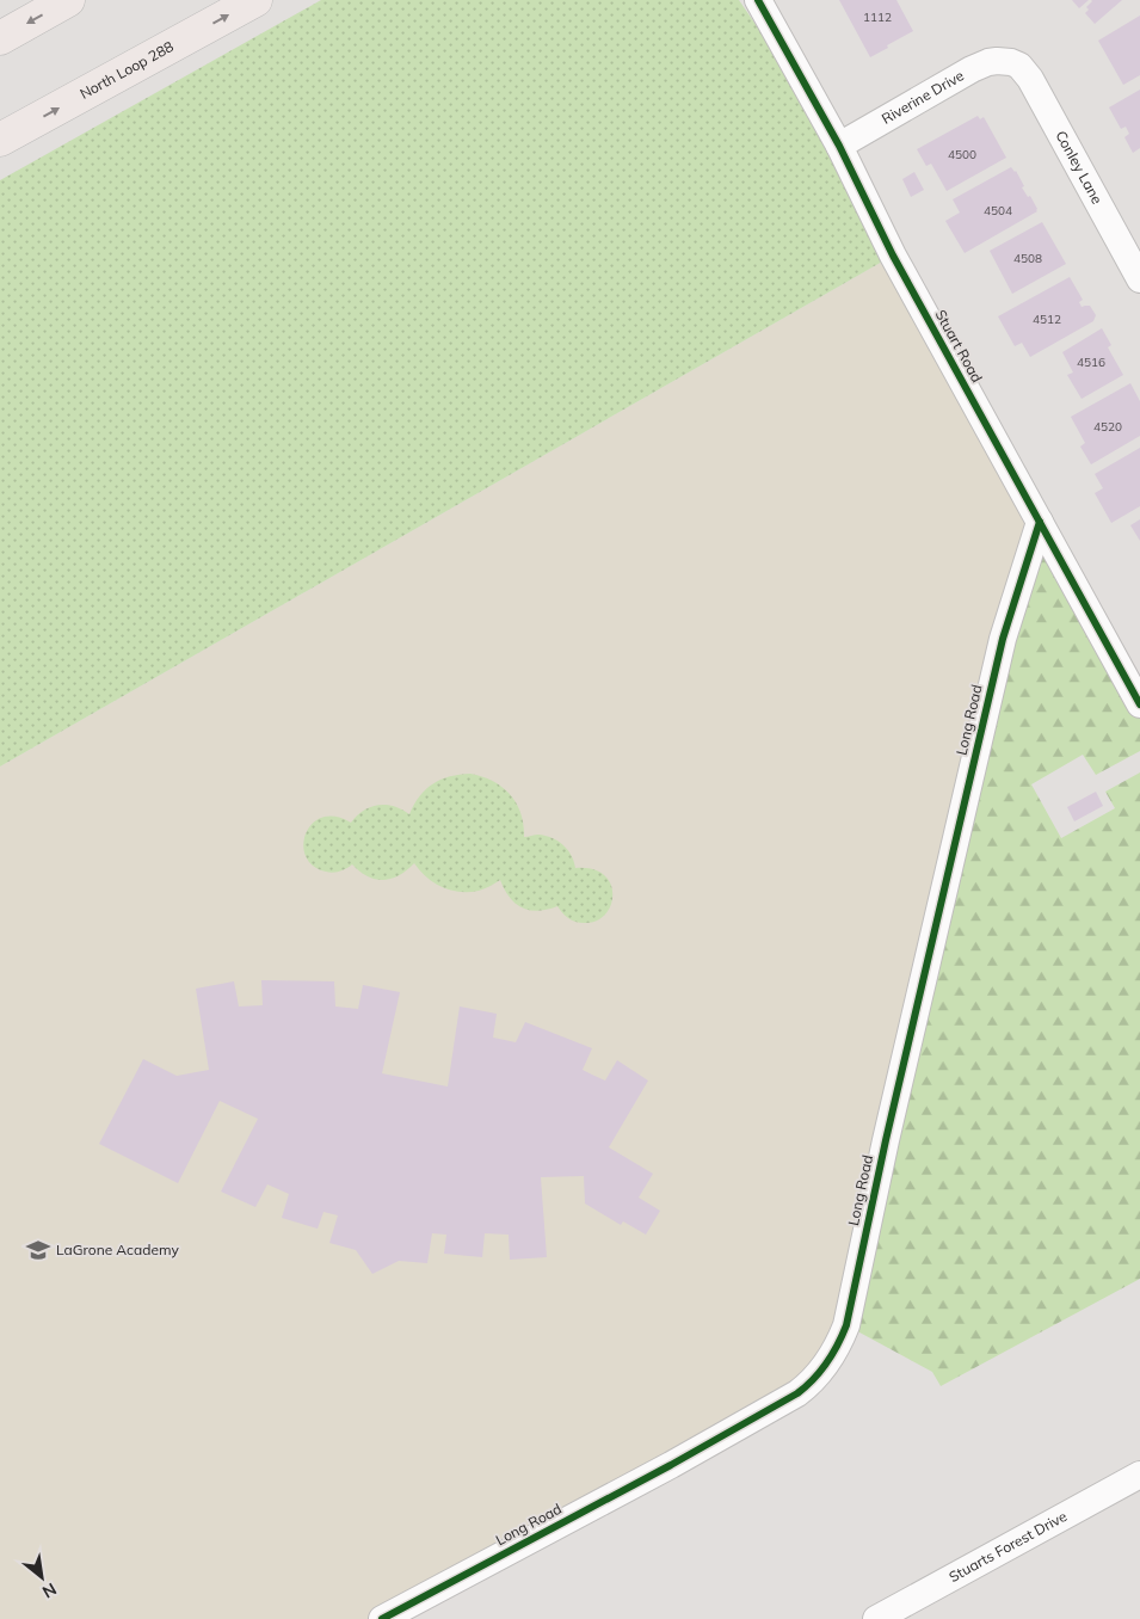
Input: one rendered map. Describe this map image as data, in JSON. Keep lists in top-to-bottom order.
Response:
{
  "streets": {
    "highway": ["North Loop 288"],
    "street": [
      "Riverine Drive",
      "Conley Lane",
      "Stuart Road",
      "Long Road",
      "Stuarts Forest Drive"
    ]
  },
  "crossings": [
    ["Riverine Drive", "Conley Lane"],
    ["Riverine Drive", "Stuart Road"],
    ["Stuart Road", "Long Road"]
  ],
  "one_way": ["North Loop 288"],
  "places": {
    "school or university": ["LaGrone Academy"]
  },
  "house_numbers": [
    "1112",
    "4500",
    "4504",
    "4508",
    "4512",
    "4516",
    "4520"
  ],
  "north": "bottom right"
}
